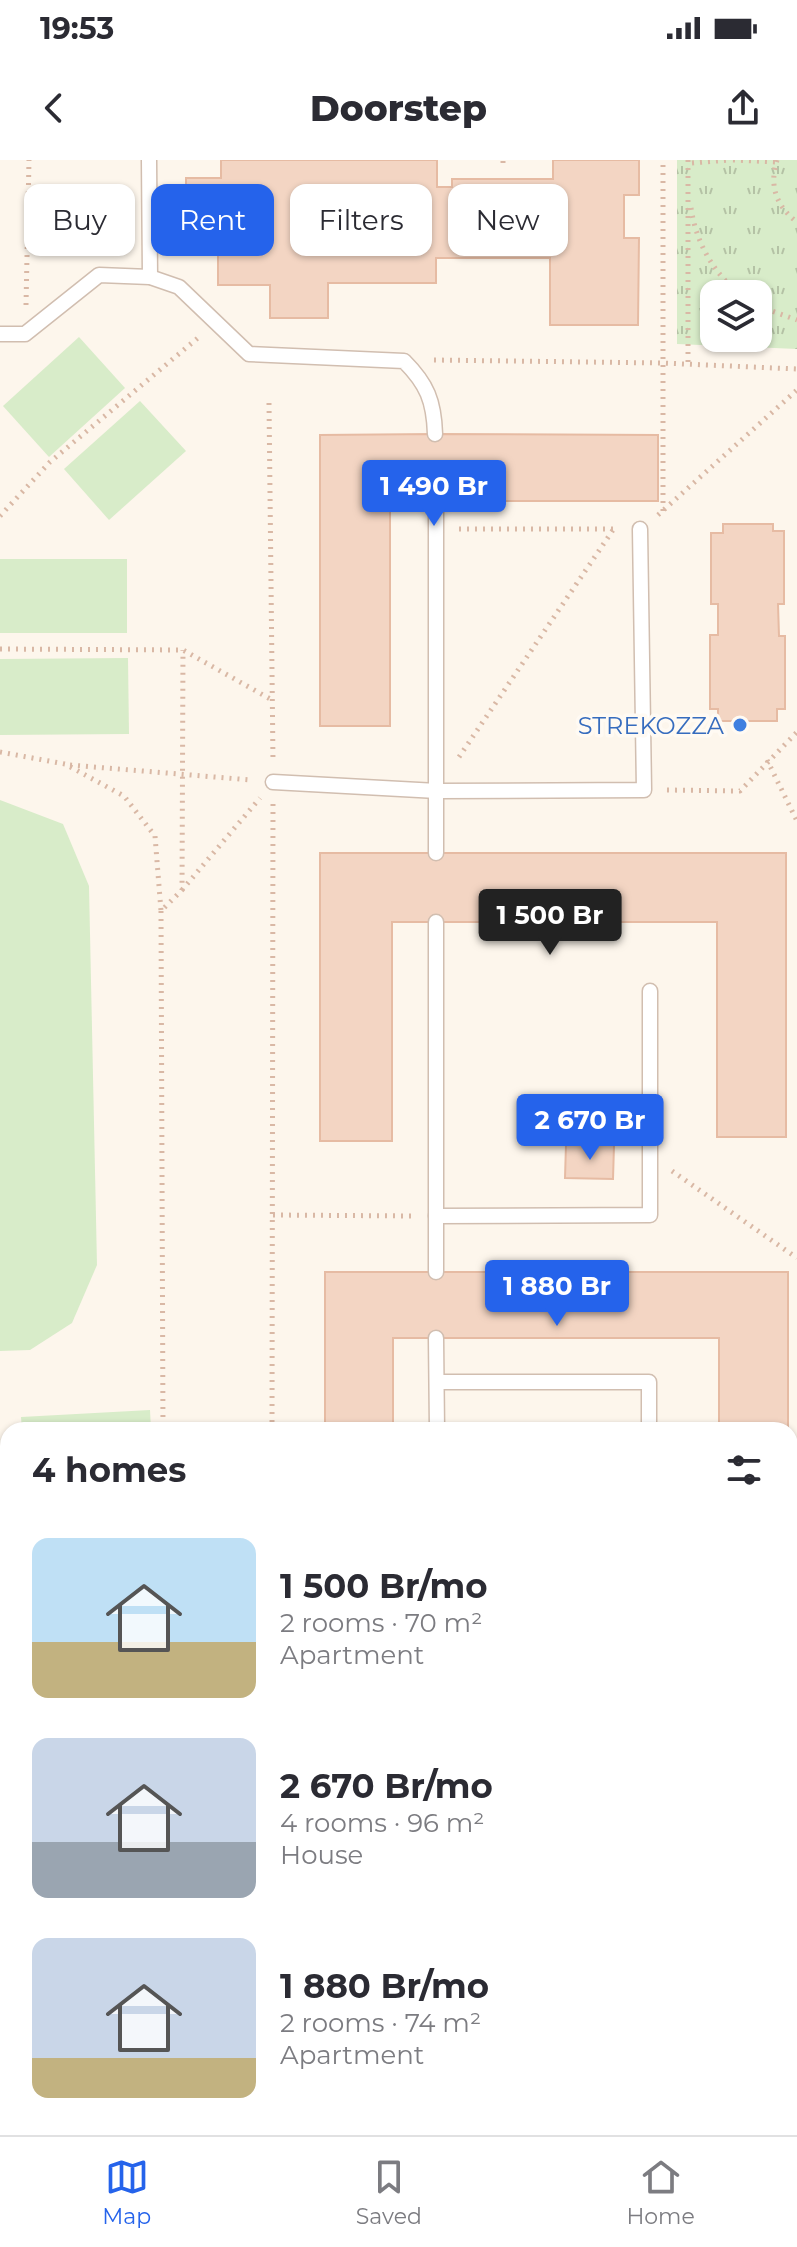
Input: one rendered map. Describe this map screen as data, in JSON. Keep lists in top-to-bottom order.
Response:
{
  "places": ["STREKOZZA"],
  "page": {
    "status": "19:53",
    "header": "Doorstep",
    "chip": [
      "Buy",
      "Rent",
      "Filters",
      "New"
    ],
    "price": [
      "1 490 Br",
      "1 500 Br",
      "2 670 Br",
      "1 880 Br"
    ],
    "heading": "4 homes",
    "list": [
      {
        "name": "1 500 Br/mo",
        "note": "2 rooms · 70 m² · Apartment"
      },
      {
        "name": "2 670 Br/mo",
        "note": "4 rooms · 96 m² · House"
      },
      {
        "name": "1 880 Br/mo",
        "note": "2 rooms · 74 m² · Apartment"
      }
    ],
    "tabs": ["Map", "Saved", "Home"]
  }
}
